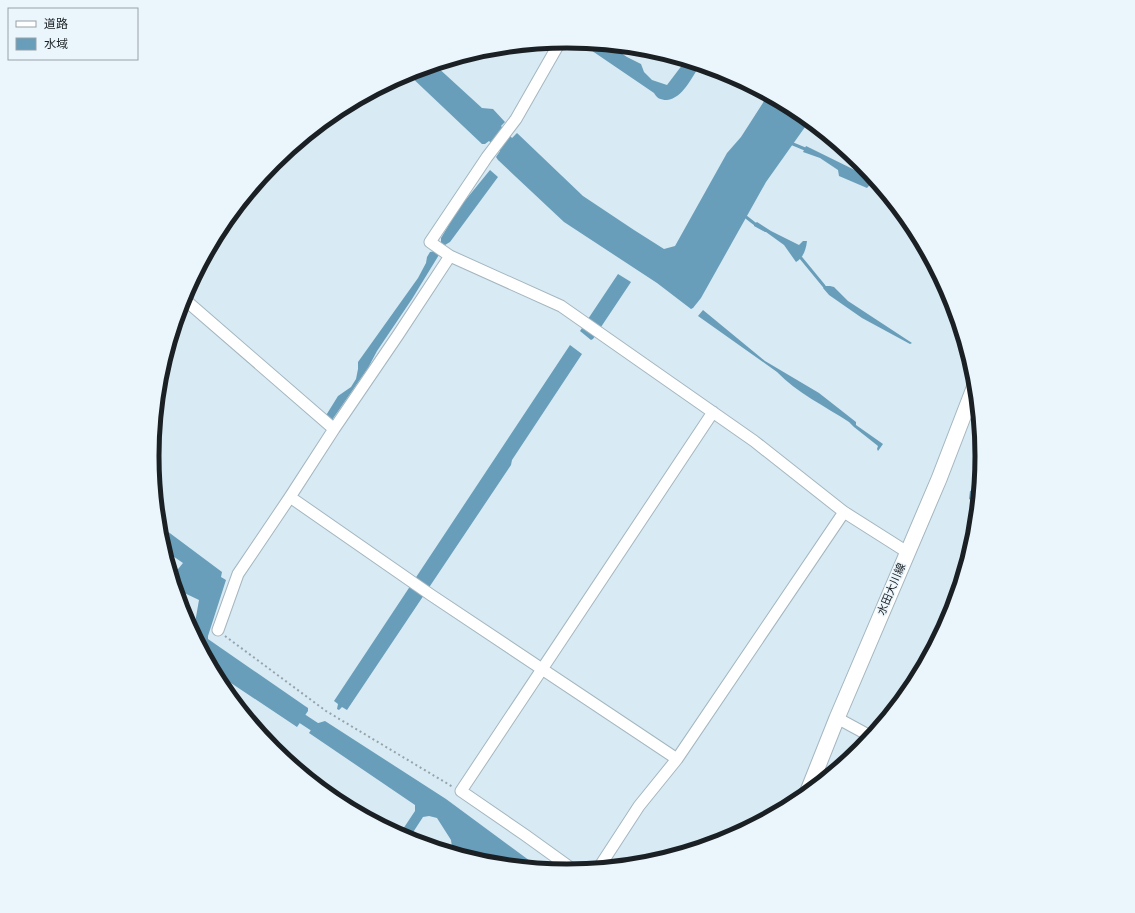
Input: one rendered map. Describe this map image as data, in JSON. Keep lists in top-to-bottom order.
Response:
{
  "streets": {
    "main road": ["水田大川線"]
  },
  "legend": ["道路", "水域"]
}
